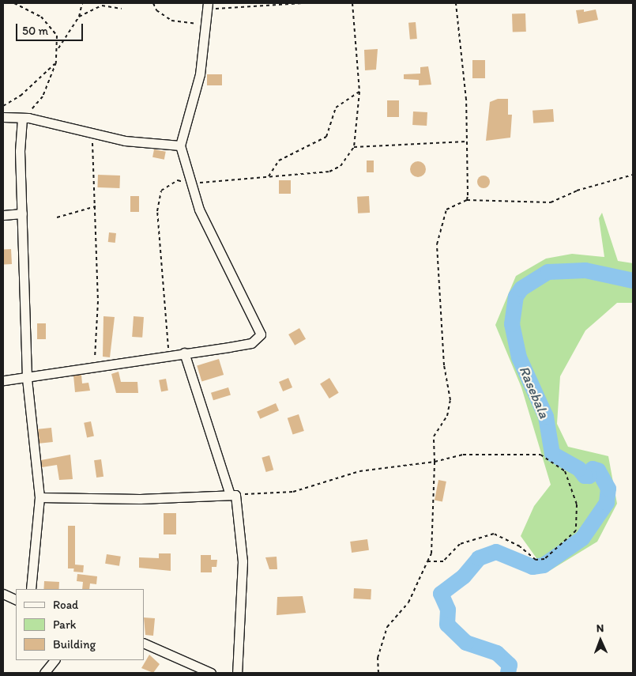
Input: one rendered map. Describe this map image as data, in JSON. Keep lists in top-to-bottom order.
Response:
{
  "water": ["Rasebala"],
  "legend": ["Road", "Park", "Building"],
  "scale_bar": "50 m",
  "north": "top"
}
